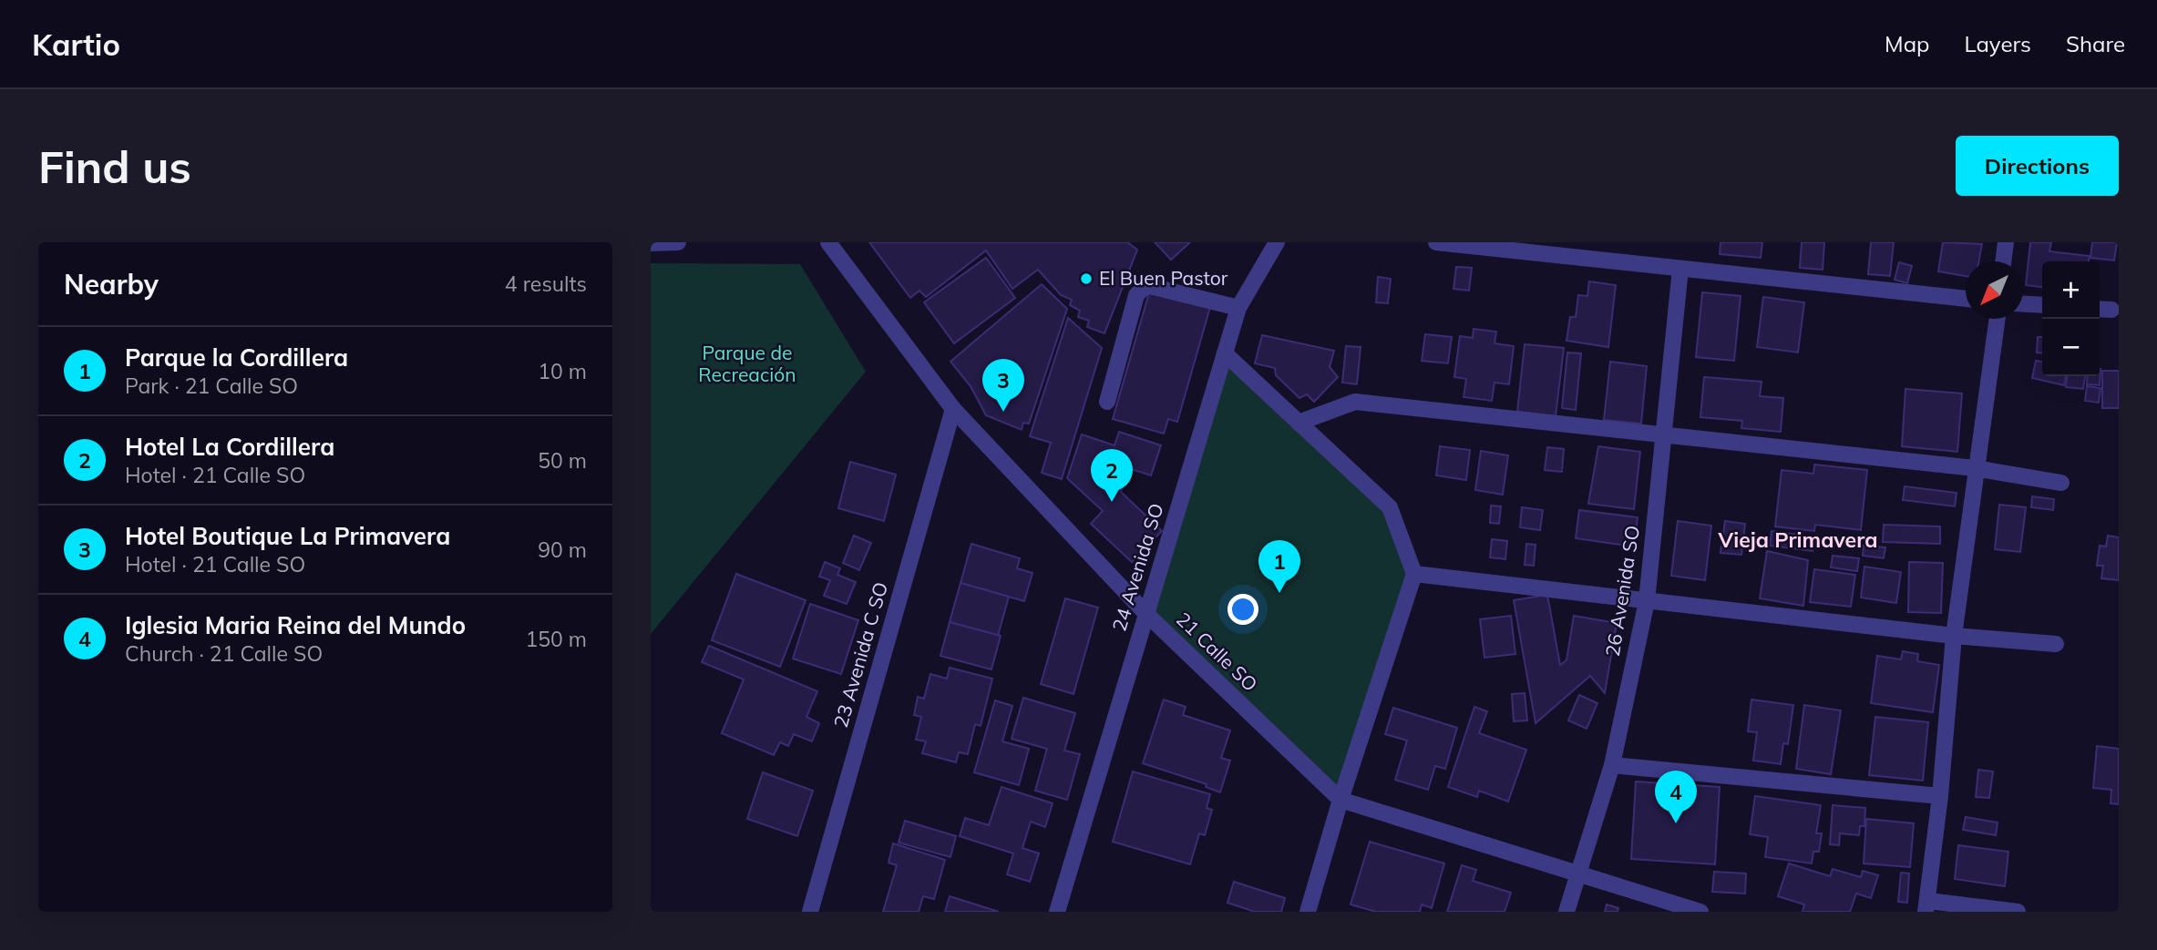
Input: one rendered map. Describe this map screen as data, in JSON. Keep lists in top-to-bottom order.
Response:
{
  "streets": {
    "street": [
      "24 Avenida SO",
      "26 Avenida SO",
      "21 Calle SO",
      "23 Avenida C SO"
    ]
  },
  "crossings": [
    ["24 Avenida SO", "21 Calle SO"],
    ["26 Avenida SO", "21 Calle SO"],
    ["21 Calle SO", "23 Avenida C SO"]
  ],
  "districts": ["Vieja Primavera"],
  "parks": ["Parque de Recreación"],
  "places": ["El Buen Pastor"],
  "north": "bottom left",
  "page": {
    "header": "Kartio",
    "nav": ["Map", "Layers", "Share"],
    "buttons": "Directions",
    "title": "Find us",
    "heading": ["Nearby", "4 results"],
    "map_buttons": ["+", "−"],
    "list": [
      {
        "mark": "1",
        "name": "Parque la Cordillera",
        "note": "Park · 21 Calle SO",
        "value": "10 m"
      },
      {
        "mark": "2",
        "name": "Hotel La Cordillera",
        "note": "Hotel · 21 Calle SO",
        "value": "50 m"
      },
      {
        "mark": "3",
        "name": "Hotel Boutique La Primavera",
        "note": "Hotel · 21 Calle SO",
        "value": "90 m"
      },
      {
        "mark": "4",
        "name": "Iglesia Maria Reina del Mundo",
        "note": "Church · 21 Calle SO",
        "value": "150 m"
      }
    ],
    "pins": [
      "3",
      "2",
      "1",
      "4"
    ]
  }
}
